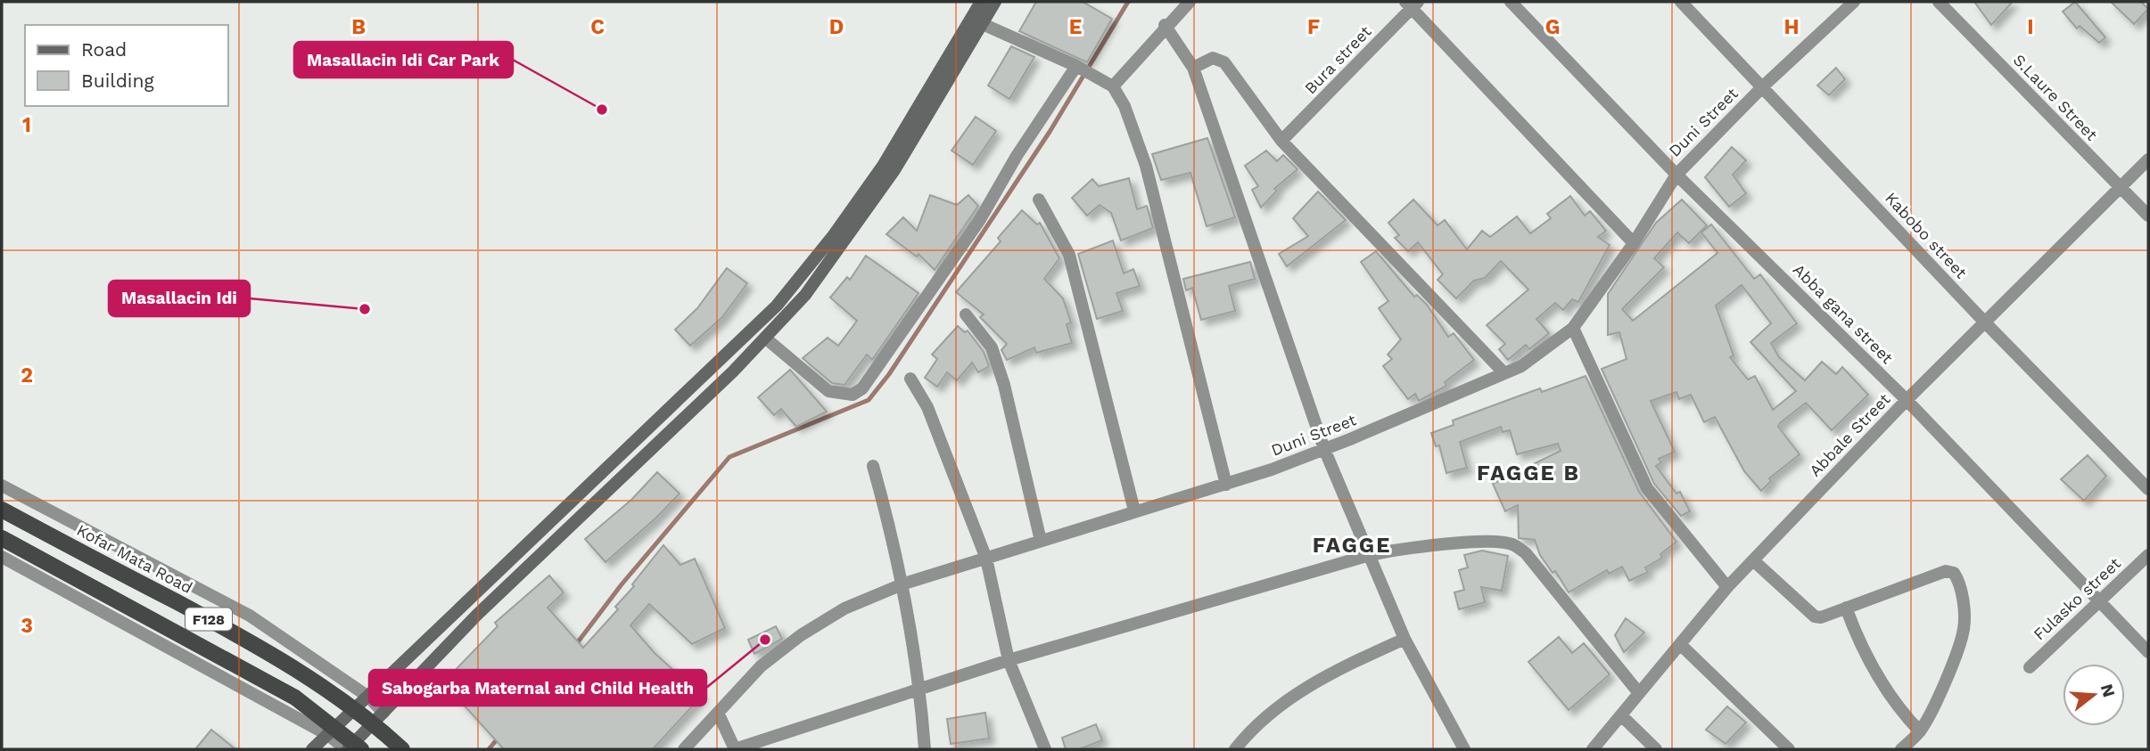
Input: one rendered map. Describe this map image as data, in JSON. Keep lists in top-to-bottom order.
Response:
{
  "streets": {
    "main road": ["Kofar Mata Road", "F128"],
    "street": [
      "Bura street",
      "S.Laure Street",
      "Duni Street",
      "Kabobo street",
      "Abba gana street",
      "Abbale Street",
      "Fulasko street"
    ]
  },
  "crossings": [
    ["S.Laure Street", "Abbale Street"],
    ["Duni Street", "Kabobo street"],
    ["Duni Street", "Abba gana street"],
    ["Kabobo street", "Abbale Street"],
    ["Abba gana street", "Abbale Street"],
    ["Abba gana street", "Fulasko street"]
  ],
  "districts": ["FAGGE B", "FAGGE"],
  "places": ["Masallacin Idi Car Park", "Masallacin Idi", "Sabogarba Maternal and Child Health"],
  "legend": ["Road", "Building"],
  "north": "right",
  "grid": {
    "columns": [
      "B",
      "C",
      "D",
      "E",
      "F",
      "G",
      "H",
      "I"
    ],
    "rows": ["1", "2", "3"]
  }
}
